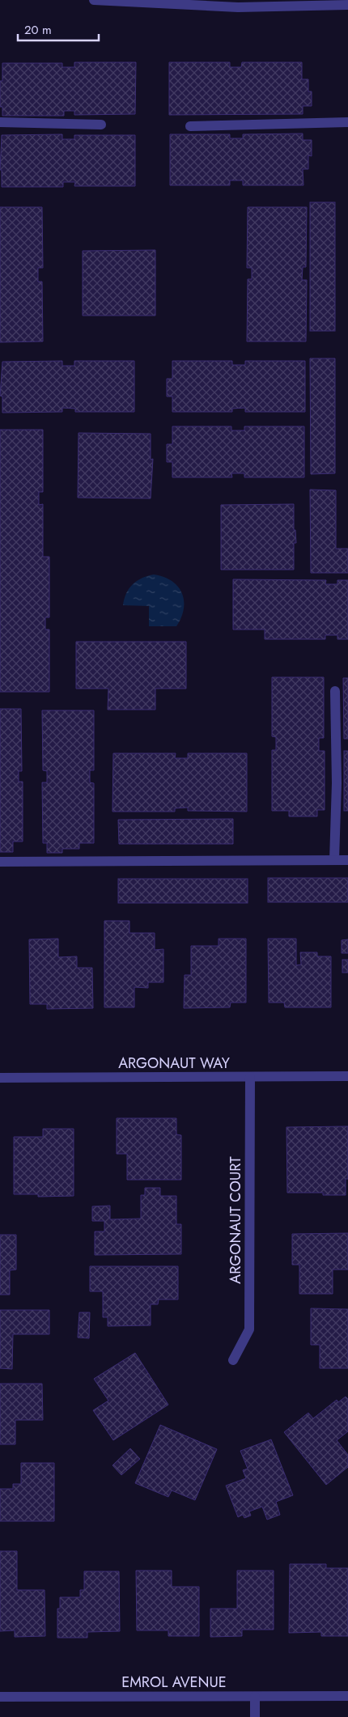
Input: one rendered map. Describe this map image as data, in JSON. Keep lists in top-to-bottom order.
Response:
{
  "streets": {
    "street": ["ARGONAUT WAY", "ARGONAUT COURT", "EMROL AVENUE"]
  },
  "crossings": [
    ["ARGONAUT WAY", "ARGONAUT COURT"]
  ],
  "scale_bar": "20 m"
}
